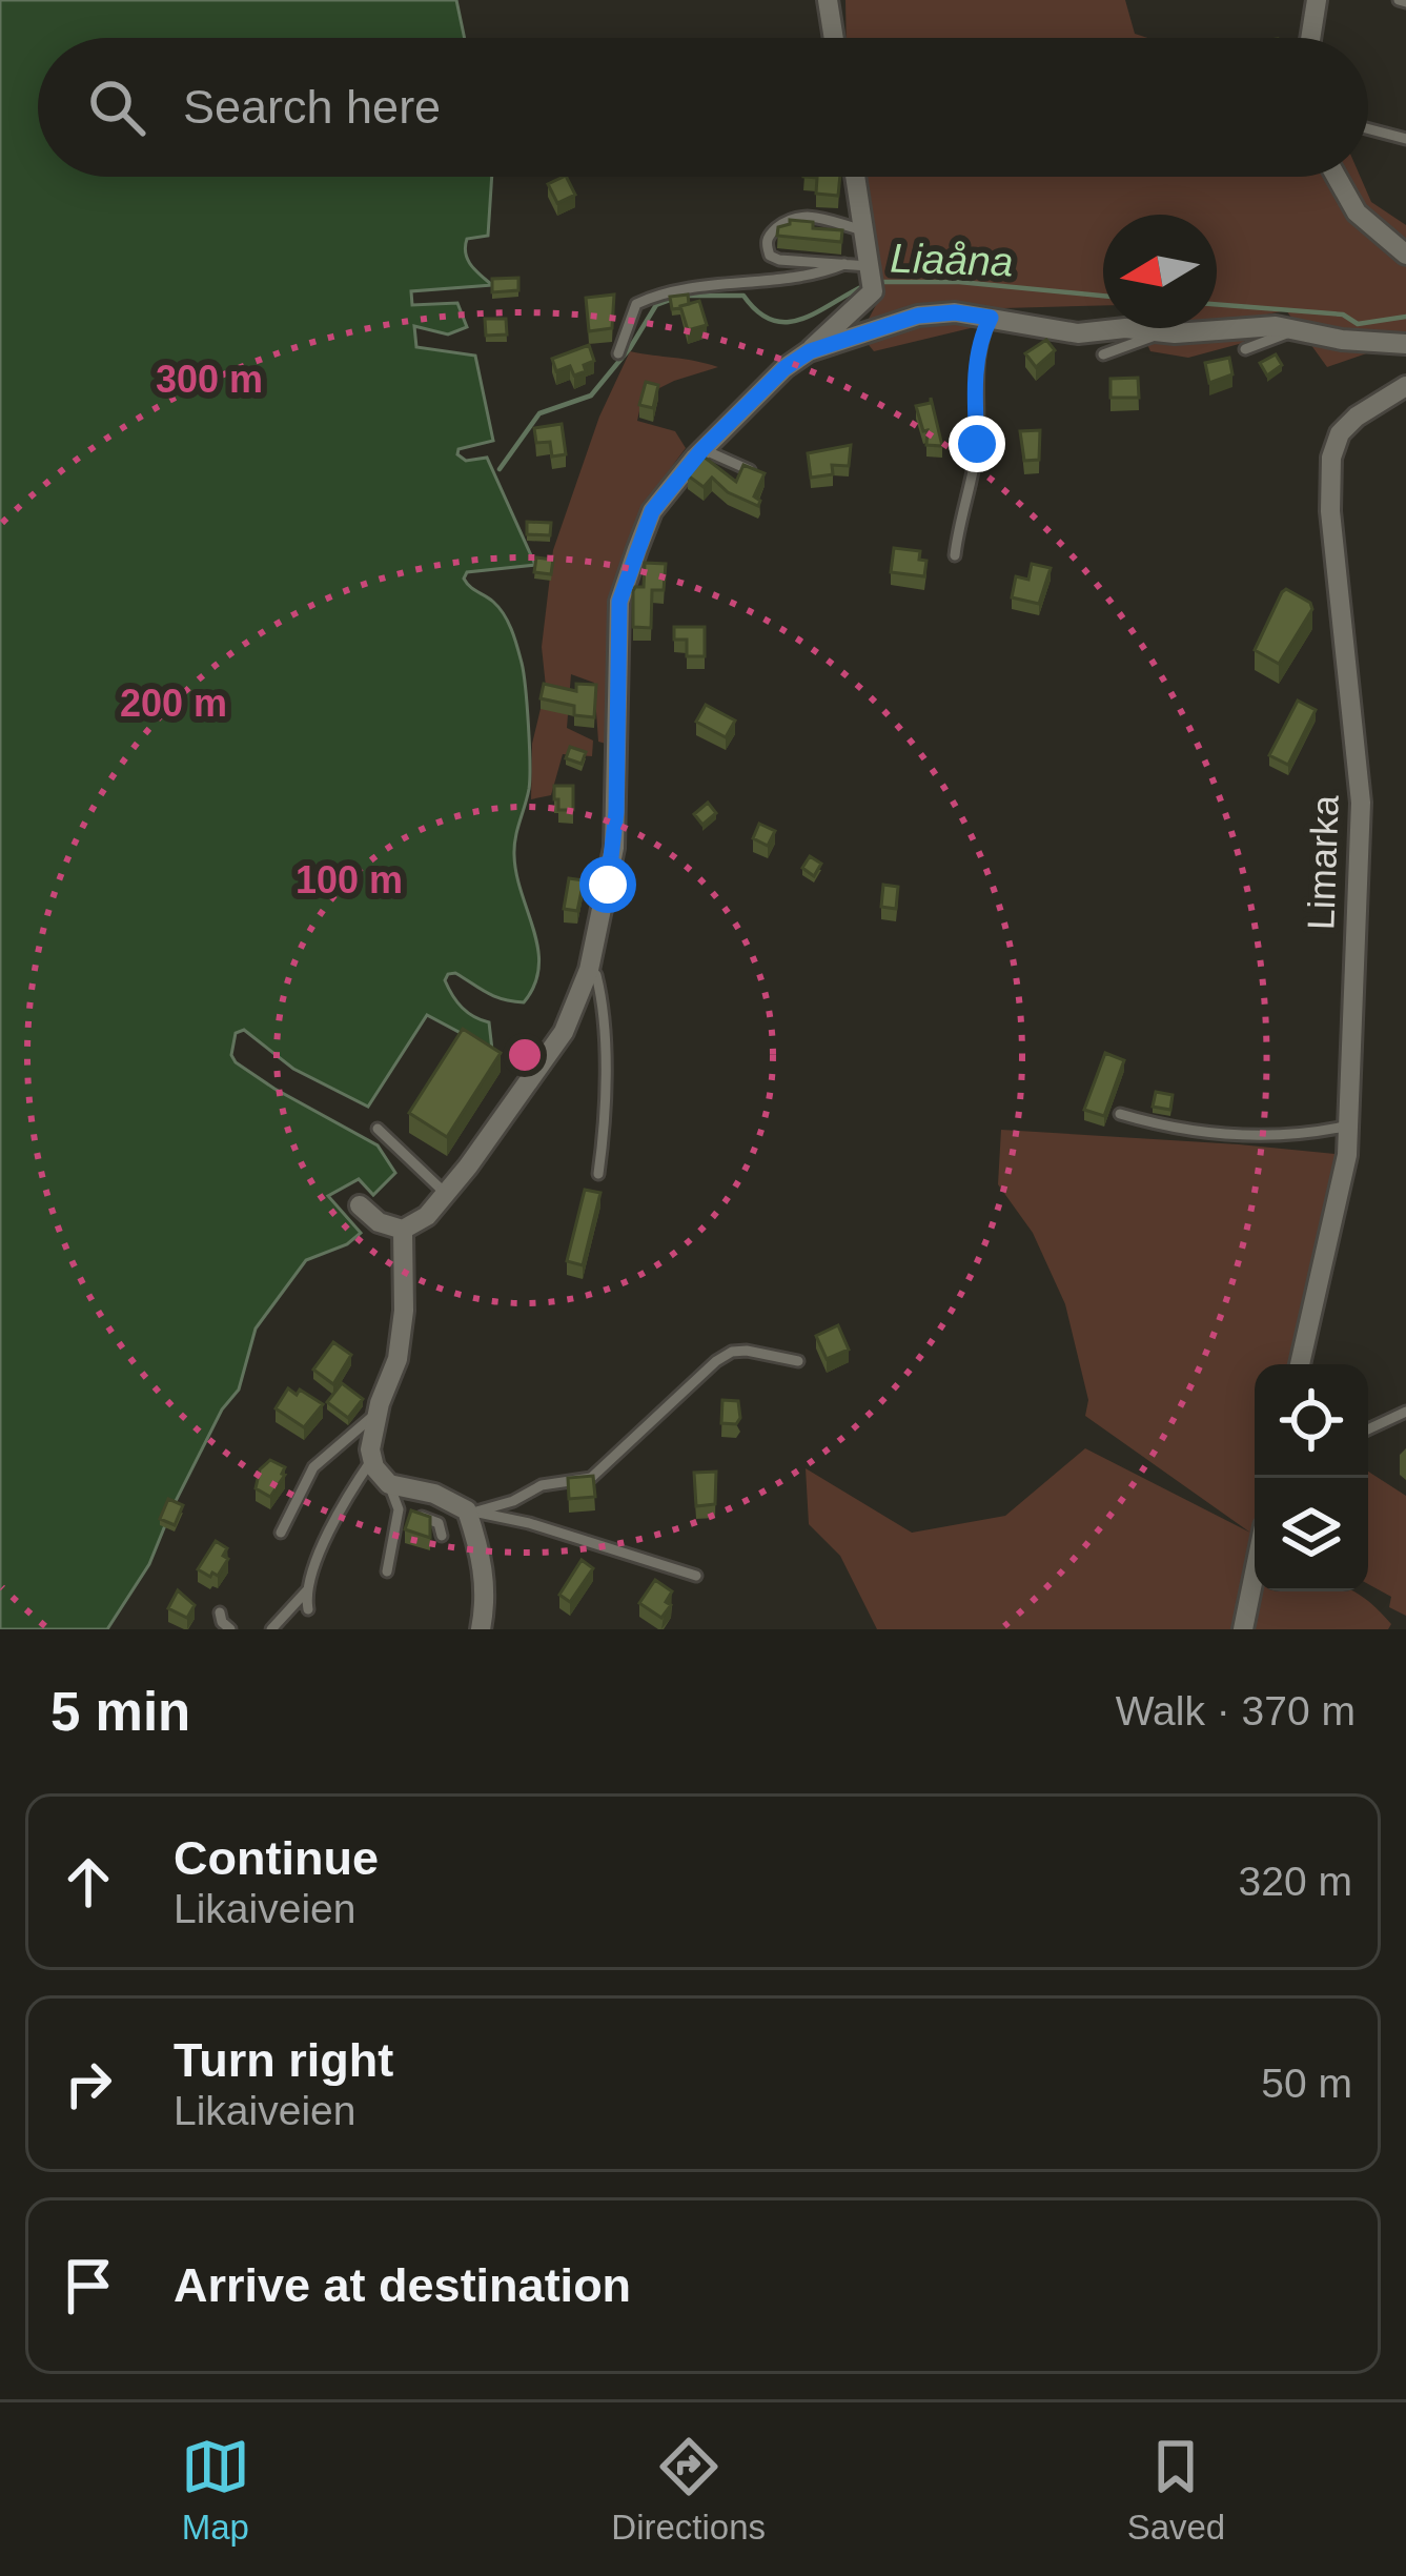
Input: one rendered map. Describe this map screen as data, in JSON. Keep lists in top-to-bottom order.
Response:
{
  "streets": {
    "street": ["Limarka"]
  },
  "water": ["Liaåna"],
  "north": "left",
  "page": {
    "search": "Search here",
    "heading": ["5 min", "Walk · 370 m"],
    "list": [
      ["Continue", "Likaiveien", "320 m"],
      ["Turn right", "Likaiveien", "50 m"],
      "Arrive at destination"
    ],
    "nav": ["Map", "Directions", "Saved"]
  },
  "rings": ["300 m", "200 m", "100 m"]
}
